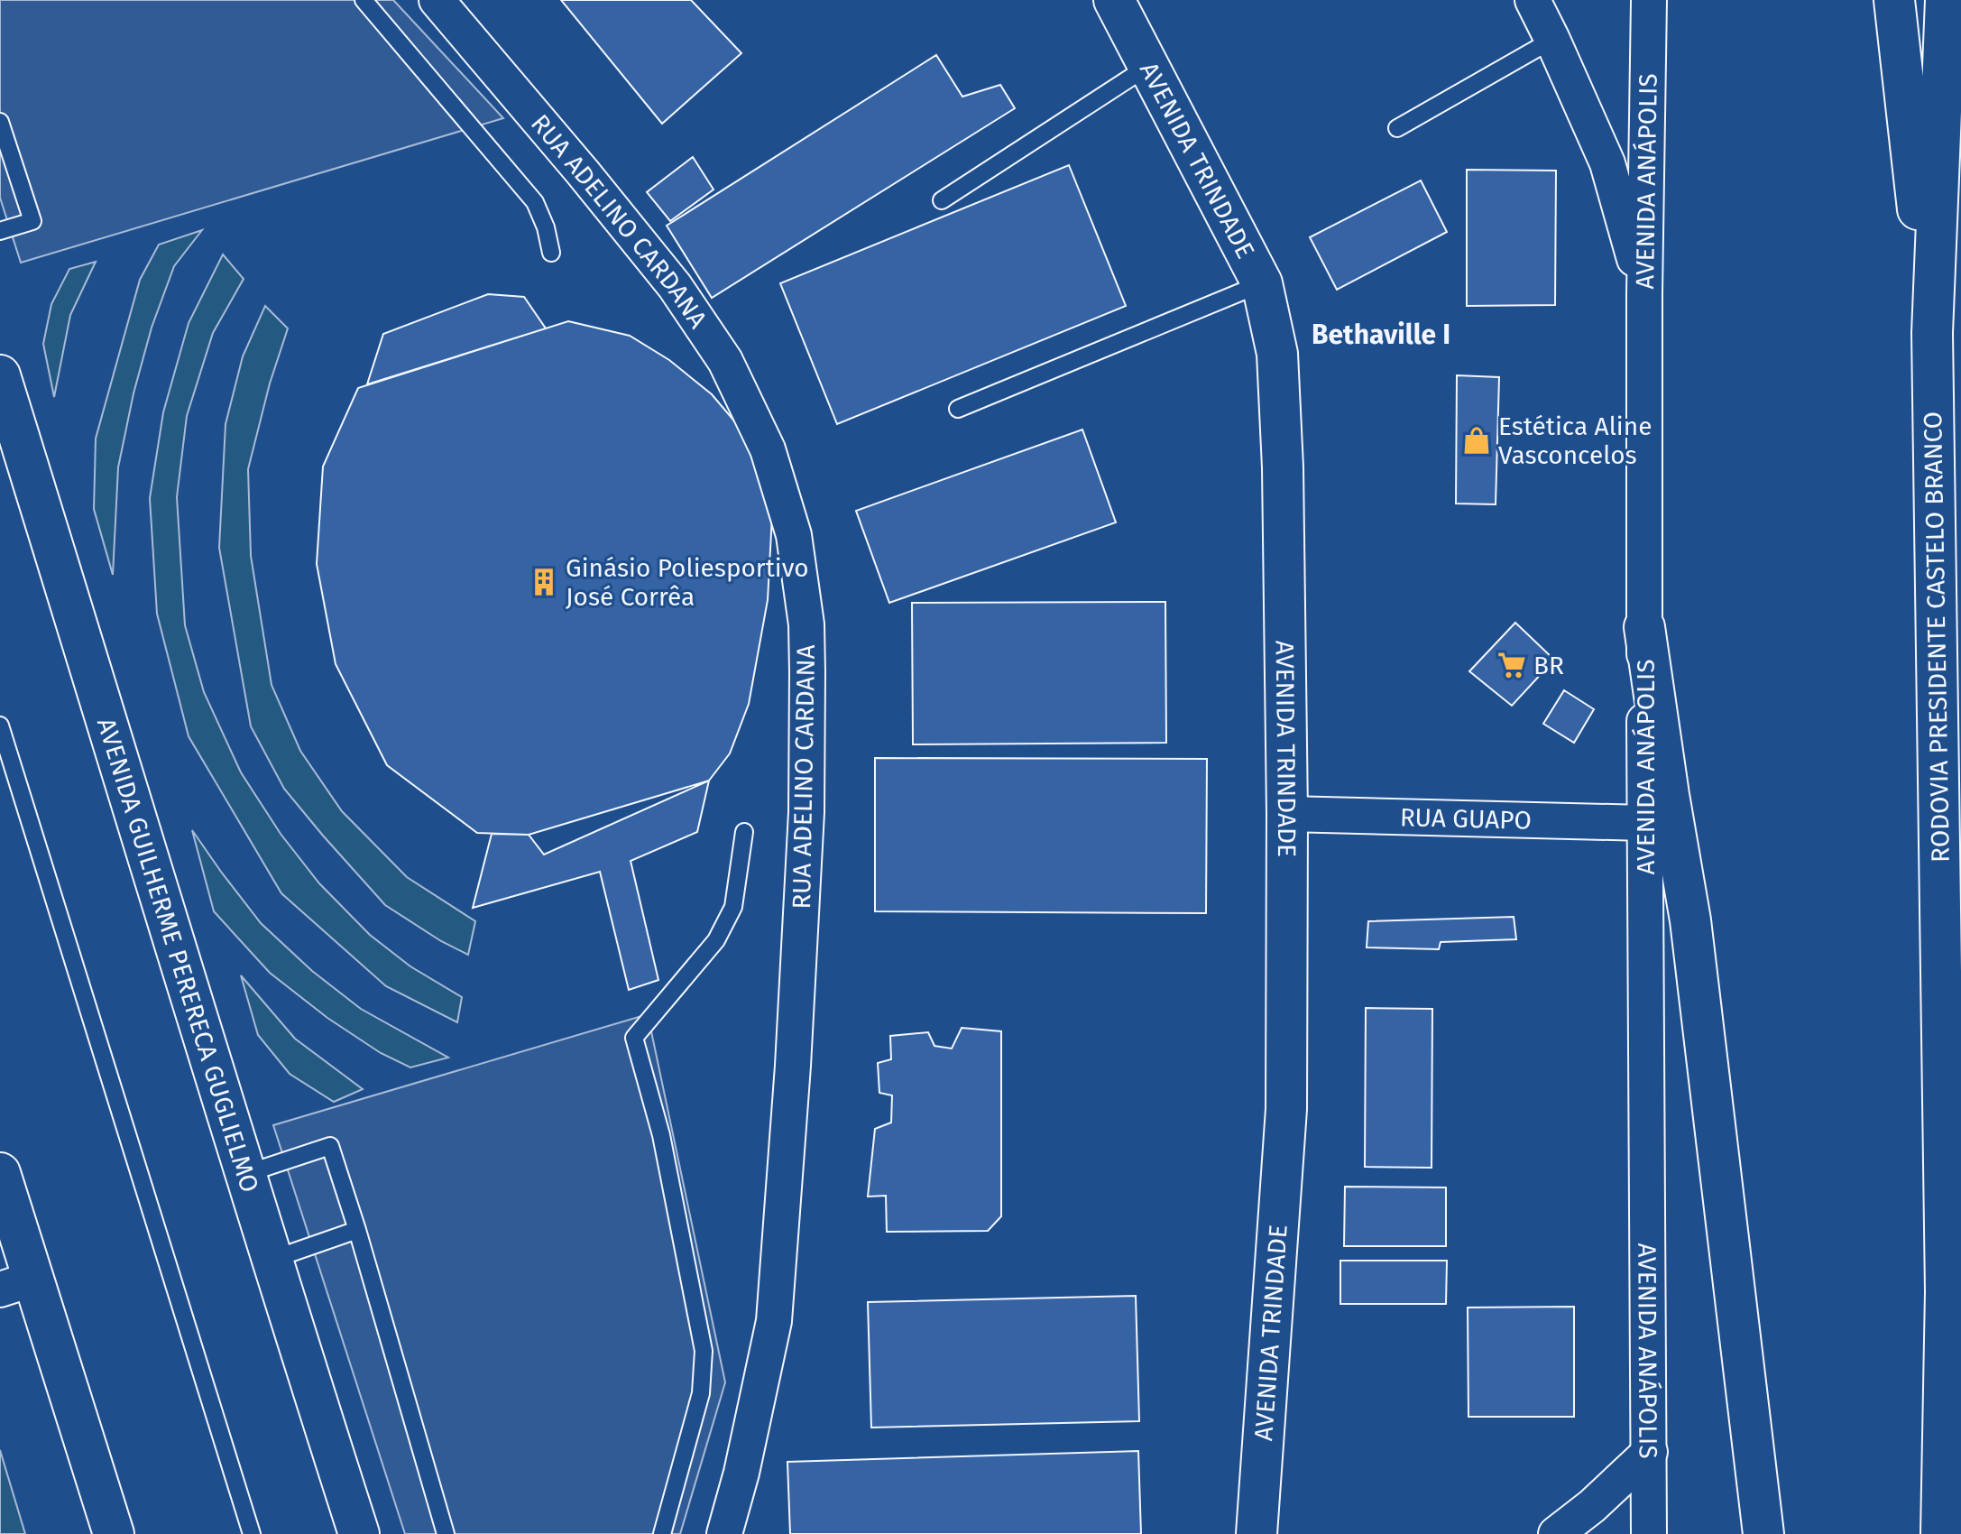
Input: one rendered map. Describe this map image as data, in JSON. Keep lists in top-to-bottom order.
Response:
{
  "streets": {
    "main road": ["AVENIDA TRINDADE", "RODOVIA PRESIDENTE CASTELO BRANCO", "AVENIDA GUILHERME PERERECA GUGLIELMO"],
    "street": ["AVENIDA ANÁPOLIS", "RUA ADELINO CARDANA", "RUA GUAPO"]
  },
  "crossings": [
    ["AVENIDA TRINDADE", "RUA GUAPO"],
    ["AVENIDA ANÁPOLIS", "RUA GUAPO"]
  ],
  "districts": ["Bethaville I"],
  "places": {
    "shop": ["Estética Aline Vasconcelos"],
    "building": ["Ginásio Poliesportivo José Corrêa"],
    "supermarket": ["BR"]
  }
}
